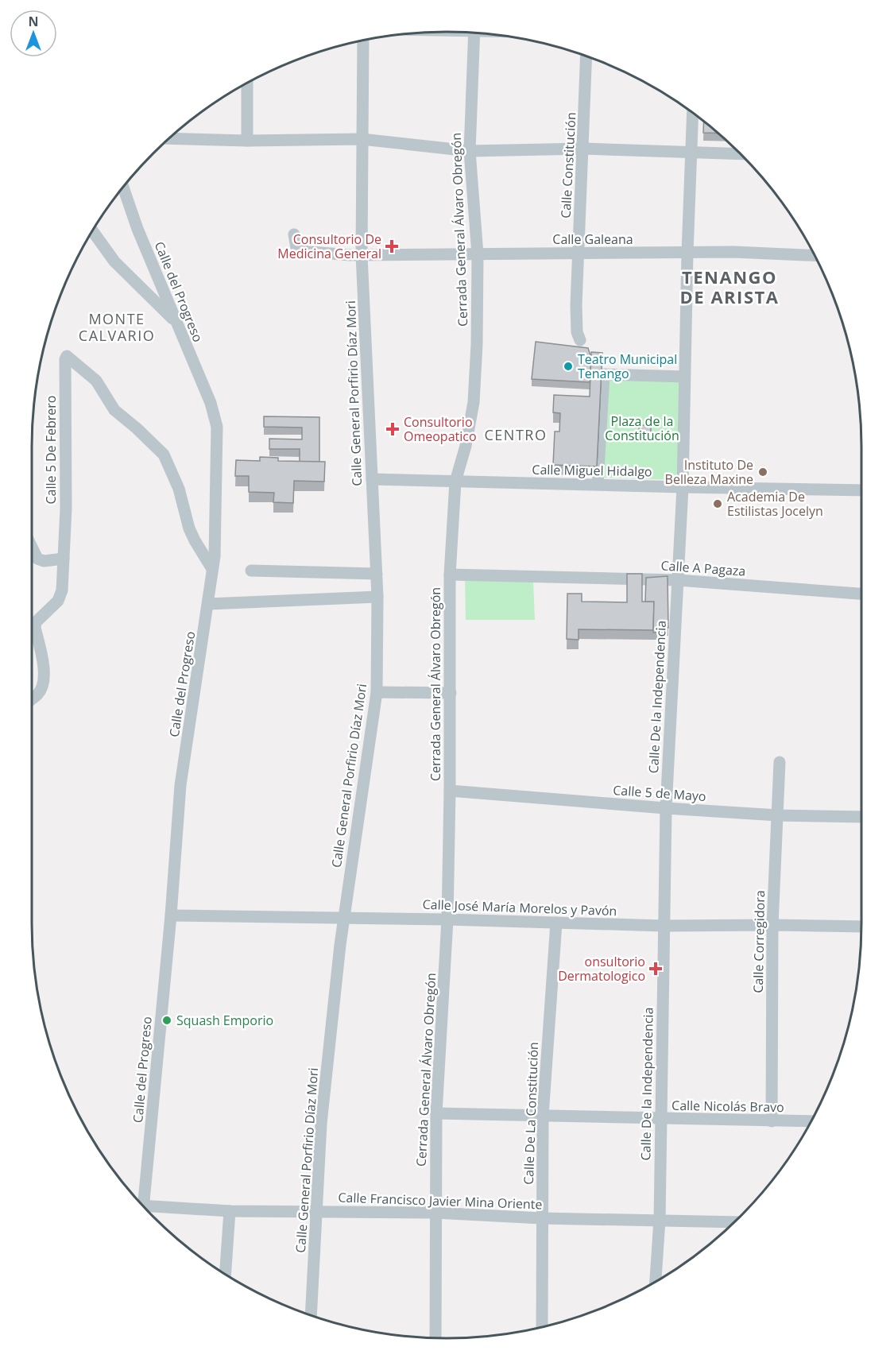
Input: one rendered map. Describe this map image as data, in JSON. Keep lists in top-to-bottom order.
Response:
{
  "streets": {
    "street": [
      "Calle Constitución",
      "Cerrada General Álvaro Obregón",
      "Calle Galeana",
      "Calle del Progreso",
      "Calle General Porfirio Díaz Mori",
      "Calle 5 De Febrero",
      "Calle Miguel Hidalgo",
      "Calle A Pagaza",
      "Calle De la Independencia",
      "Calle 5 de Mayo",
      "Calle José María Morelos y Pavón",
      "Calle Corregidora",
      "Calle Nicolás Bravo",
      "Calle De La Constitución",
      "Calle Francisco Javier Mina Oriente"
    ]
  },
  "crossings": [
    ["Calle Constitución", "Calle Galeana"],
    ["Cerrada General Álvaro Obregón", "Calle Galeana"],
    ["Cerrada General Álvaro Obregón", "Calle Miguel Hidalgo"],
    ["Cerrada General Álvaro Obregón", "Calle A Pagaza"],
    ["Cerrada General Álvaro Obregón", "Calle 5 de Mayo"],
    ["Cerrada General Álvaro Obregón", "Calle José María Morelos y Pavón"],
    ["Cerrada General Álvaro Obregón", "Calle Nicolás Bravo"],
    ["Cerrada General Álvaro Obregón", "Calle Francisco Javier Mina Oriente"],
    ["Calle Galeana", "Calle General Porfirio Díaz Mori"],
    ["Calle Galeana", "Calle De la Independencia"],
    ["Calle del Progreso", "Calle 5 De Febrero"],
    ["Calle del Progreso", "Calle José María Morelos y Pavón"],
    ["Calle General Porfirio Díaz Mori", "Calle Miguel Hidalgo"],
    ["Calle General Porfirio Díaz Mori", "Calle José María Morelos y Pavón"],
    ["Calle General Porfirio Díaz Mori", "Calle Francisco Javier Mina Oriente"],
    ["Calle Miguel Hidalgo", "Calle De la Independencia"],
    ["Calle A Pagaza", "Calle De la Independencia"],
    ["Calle De la Independencia", "Calle 5 de Mayo"],
    ["Calle De la Independencia", "Calle José María Morelos y Pavón"],
    ["Calle De la Independencia", "Calle Nicolás Bravo"],
    ["Calle De la Independencia", "Calle Francisco Javier Mina Oriente"],
    ["Calle 5 de Mayo", "Calle Corregidora"],
    ["Calle José María Morelos y Pavón", "Calle Corregidora"],
    ["Calle José María Morelos y Pavón", "Calle De La Constitución"],
    ["Calle Corregidora", "Calle Nicolás Bravo"],
    ["Calle Nicolás Bravo", "Calle De La Constitución"],
    ["Calle De La Constitución", "Calle Francisco Javier Mina Oriente"]
  ],
  "districts": ["TENANGO DE ARISTA", "MONTE CALVARIO", "CENTRO"],
  "parks": ["Plaza de la Constitución"],
  "places": {
    "health": ["Consultorio De Medicina General", "Consultorio Omeopatico", "onsultorio Dermatologico"],
    "other": [
      "Teatro Municipal Tenango",
      "Instituto De Belleza Maxine",
      "Academia De Estilistas Jocelyn",
      "Squash Emporio"
    ]
  },
  "north": "top"
}
